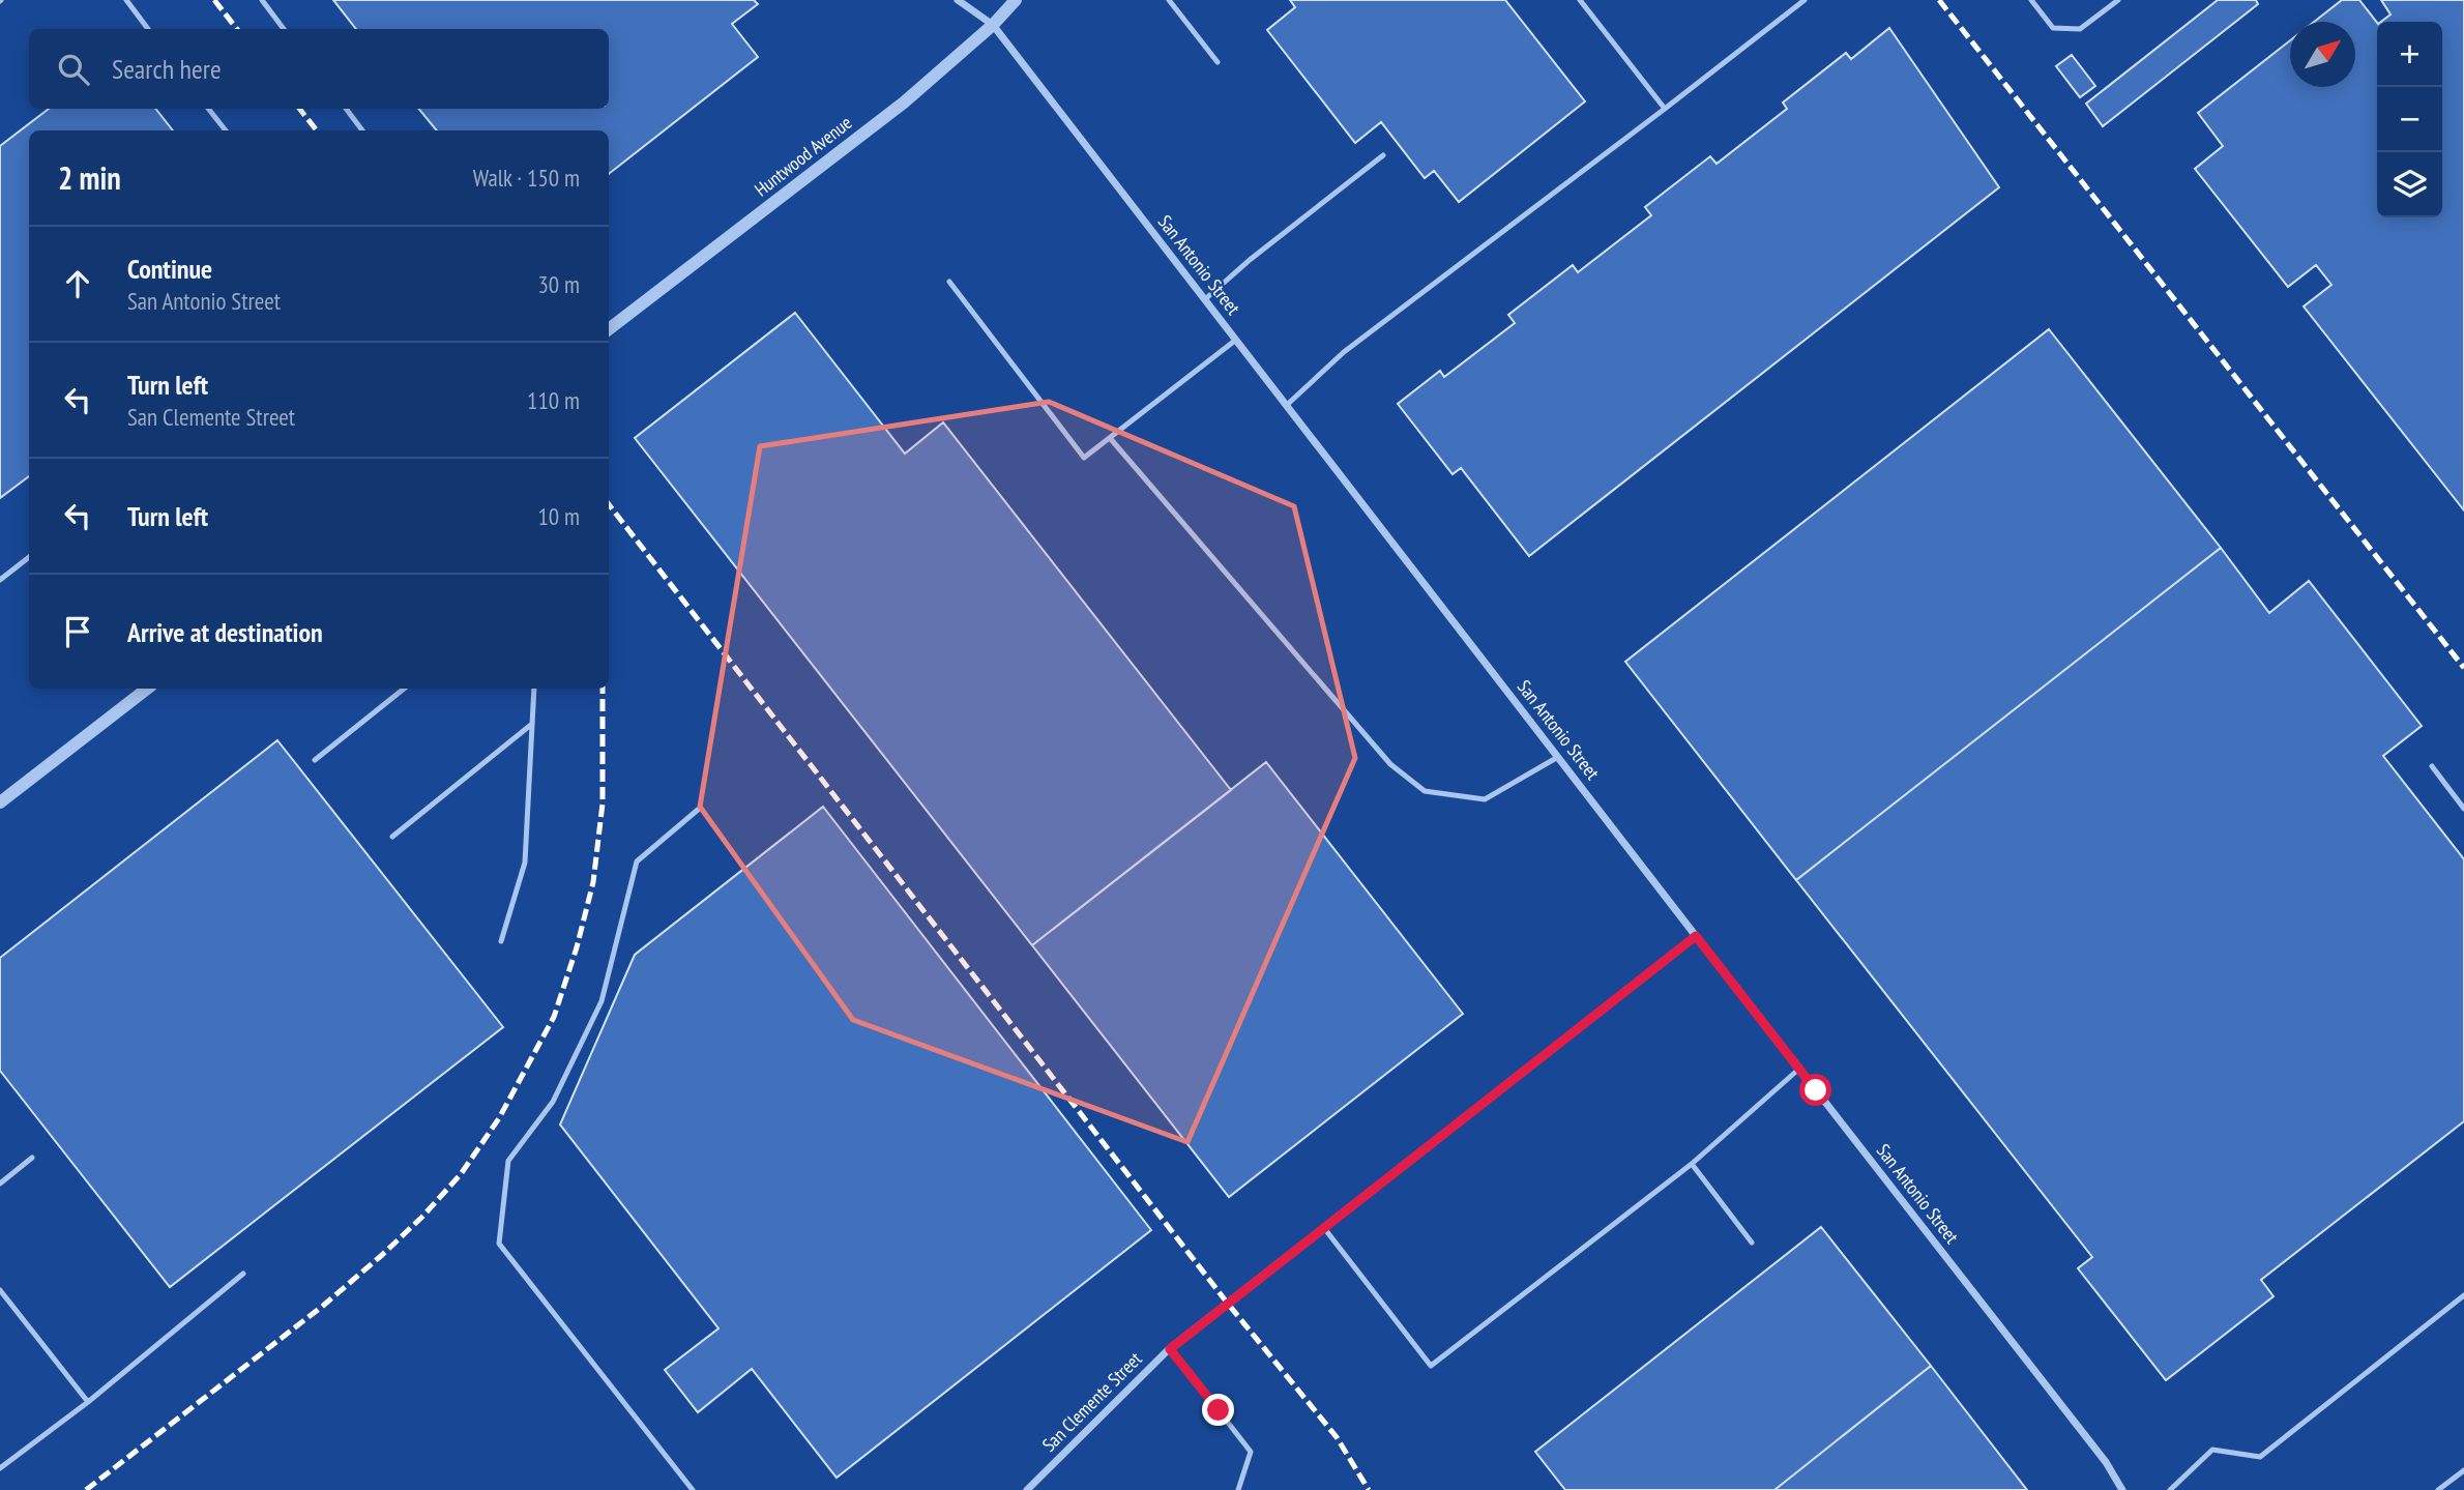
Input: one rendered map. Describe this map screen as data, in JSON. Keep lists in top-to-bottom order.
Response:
{
  "streets": {
    "street": ["Huntwood Avenue", "San Antonio Street", "San Clemente Street"]
  },
  "crossings": [
    ["Huntwood Avenue", "San Antonio Street"],
    ["San Antonio Street", "San Clemente Street"]
  ],
  "north": "top right",
  "page": {
    "map_buttons": ["+", "−"],
    "search": "Search here",
    "heading": ["2 min", "Walk · 150 m"],
    "list": [
      ["Continue", "San Antonio Street", "30 m"],
      ["Turn left", "San Clemente Street", "110 m"],
      ["Turn left", "10 m"],
      "Arrive at destination"
    ]
  }
}
